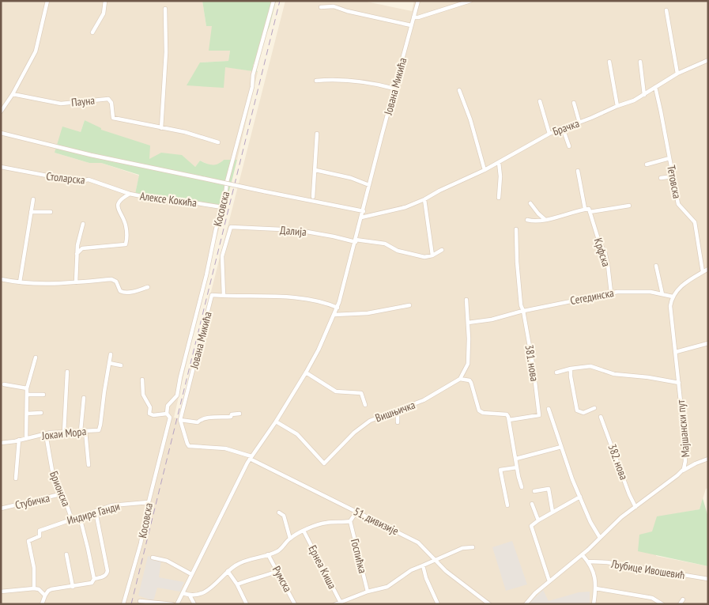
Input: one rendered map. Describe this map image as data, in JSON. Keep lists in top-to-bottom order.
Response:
{
  "streets": {
    "street": [
      "Јована Микића",
      "Пауна",
      "Брачка",
      "Столарска",
      "Тетовска",
      "Алексе Кокића",
      "Косовска",
      "Далија",
      "Крфска",
      "Сегединска",
      "381. нова",
      "Вишњичка",
      "Мајшански пут",
      "Јокаи Мора",
      "382. нова",
      "Брионска",
      "Стубичка",
      "Индире Ганди",
      "51. дивизије",
      "Госпићка",
      "Ернеа Киша",
      "Љубице Ивошевић",
      "Румска"
    ]
  },
  "crossings": [
    ["Јована Микића", "Брачка"],
    ["Јована Микића", "Далија"],
    ["Јована Микића", "Вишњичка"],
    ["Јована Микића", "51. дивизије"],
    ["Брачка", "Тетовска"],
    ["Столарска", "Алексе Кокића"],
    ["Алексе Кокића", "Косовска"],
    ["Косовска", "Индире Ганди"],
    ["Крфска", "Сегединска"],
    ["Сегединска", "381. нова"],
    ["Сегединска", "Мајшански пут"],
    ["Мајшански пут", "382. нова"],
    ["Јокаи Мора", "Брионска"],
    ["Брионска", "Стубичка"],
    ["Брионска", "Индире Ганди"]
  ]
}
